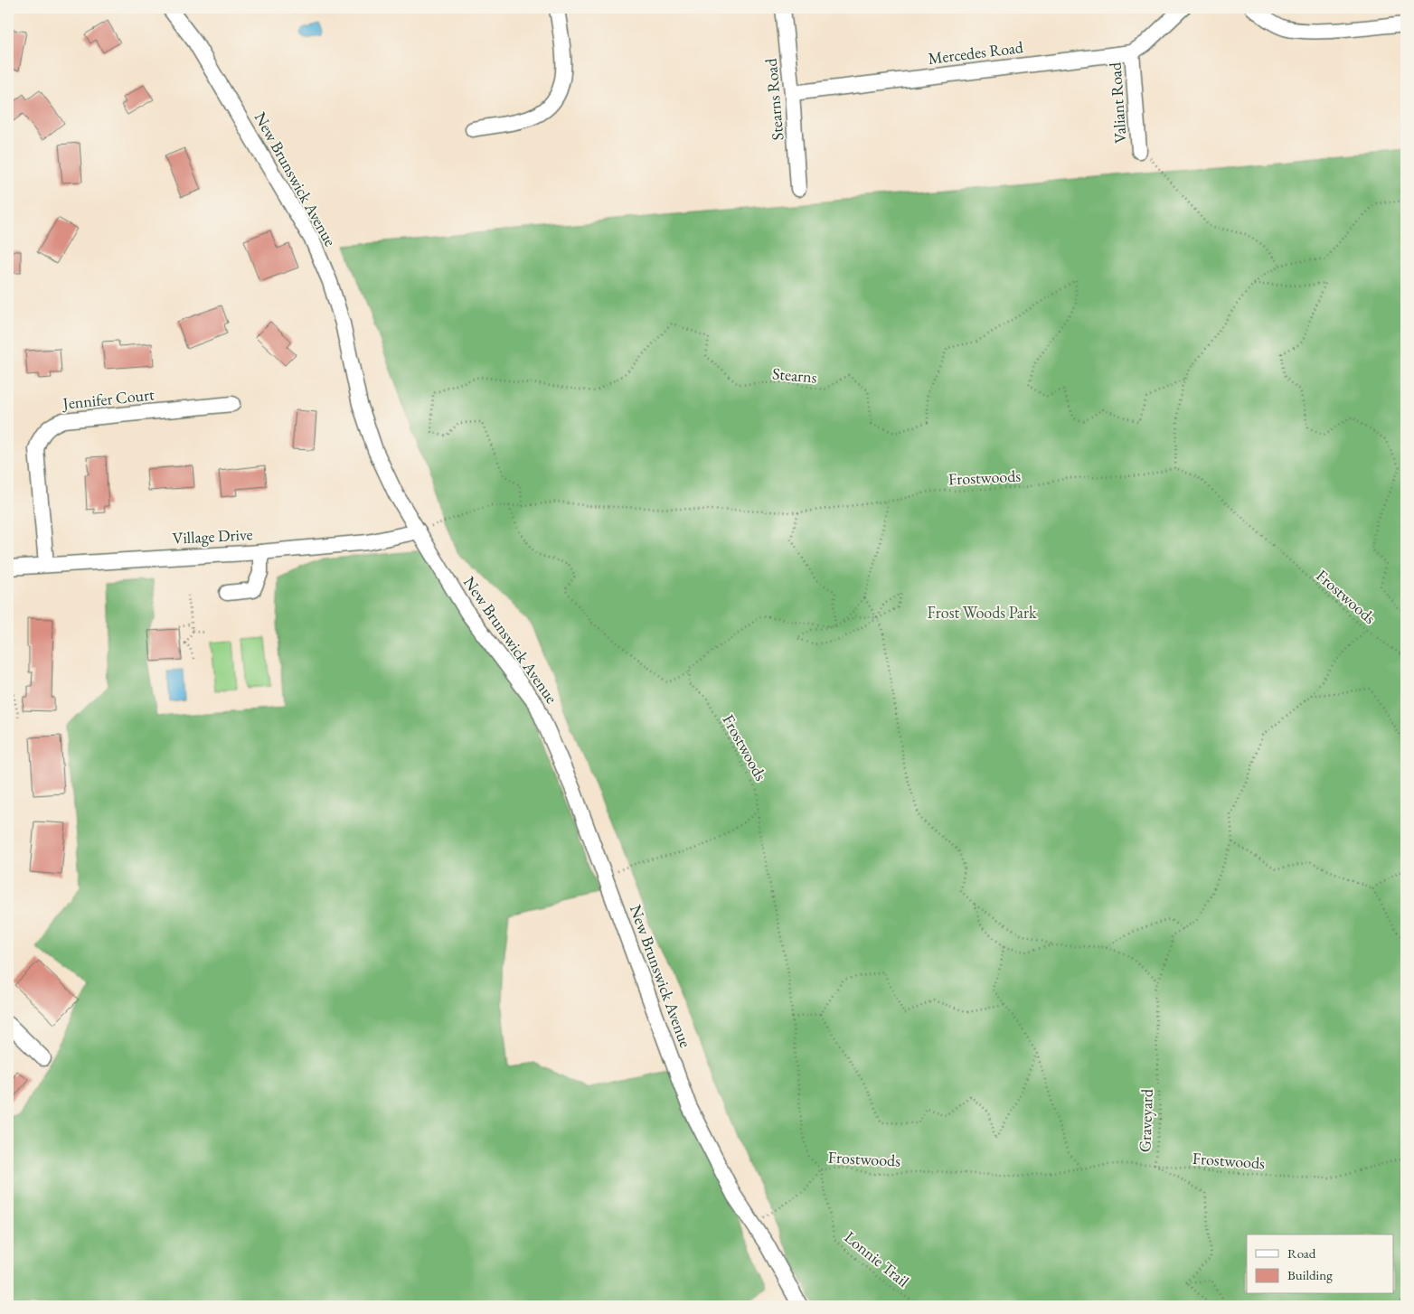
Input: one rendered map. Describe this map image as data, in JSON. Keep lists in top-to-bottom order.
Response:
{
  "streets": {
    "street": [
      "Mercedes Road",
      "Stearns Road",
      "Valiant Road",
      "New Brunswick Avenue",
      "Jennifer Court",
      "Village Drive"
    ],
    "path": [
      "Stearns",
      "Frostwoods",
      "Graveyard",
      "Lonnie Trail"
    ]
  },
  "crossings": [
    ["Mercedes Road", "Stearns Road"],
    ["Mercedes Road", "Valiant Road"],
    ["New Brunswick Avenue", "Frostwoods"],
    ["New Brunswick Avenue", "Village Drive"],
    ["Stearns", "Frostwoods"],
    ["Jennifer Court", "Village Drive"],
    ["Frostwoods", "Village Drive"],
    ["Frostwoods", "Graveyard"],
    ["Frostwoods", "Lonnie Trail"]
  ],
  "parks": ["Frost Woods Park"],
  "legend": ["Road", "Building"]
}
